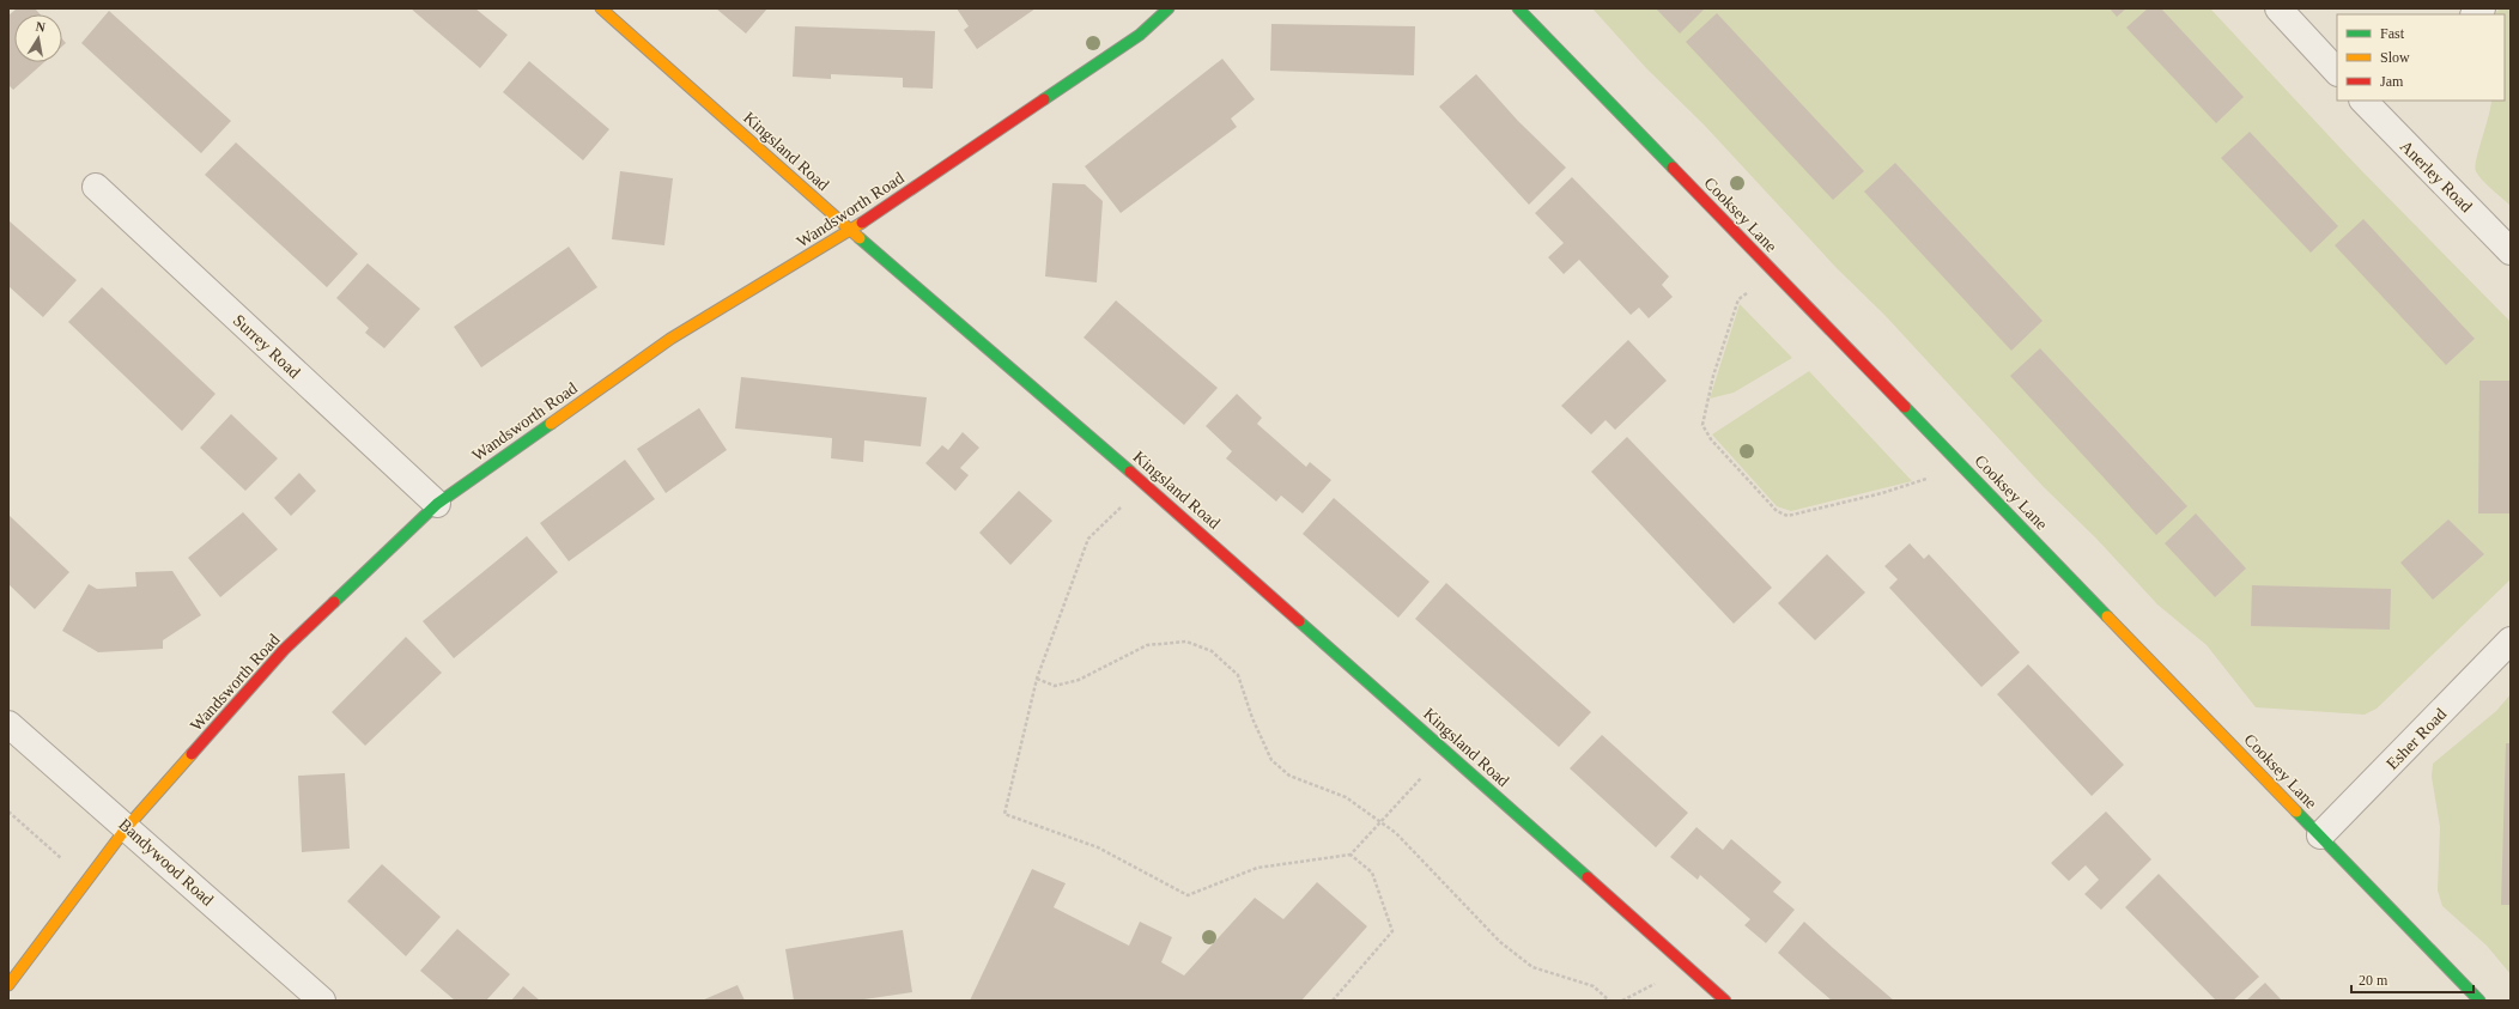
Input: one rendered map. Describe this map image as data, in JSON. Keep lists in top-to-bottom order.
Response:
{
  "streets": {
    "street": [
      "Kingsland Road",
      "Anerley Road",
      "Wandsworth Road",
      "Cooksey Lane",
      "Surrey Road",
      "Esher Road",
      "Bandywood Road"
    ]
  },
  "crossings": [
    ["Kingsland Road", "Wandsworth Road"],
    ["Wandsworth Road", "Surrey Road"],
    ["Wandsworth Road", "Bandywood Road"],
    ["Cooksey Lane", "Esher Road"]
  ],
  "legend": ["Fast", "Slow", "Jam"],
  "scale_bar": "20 m",
  "north": "top"
}
